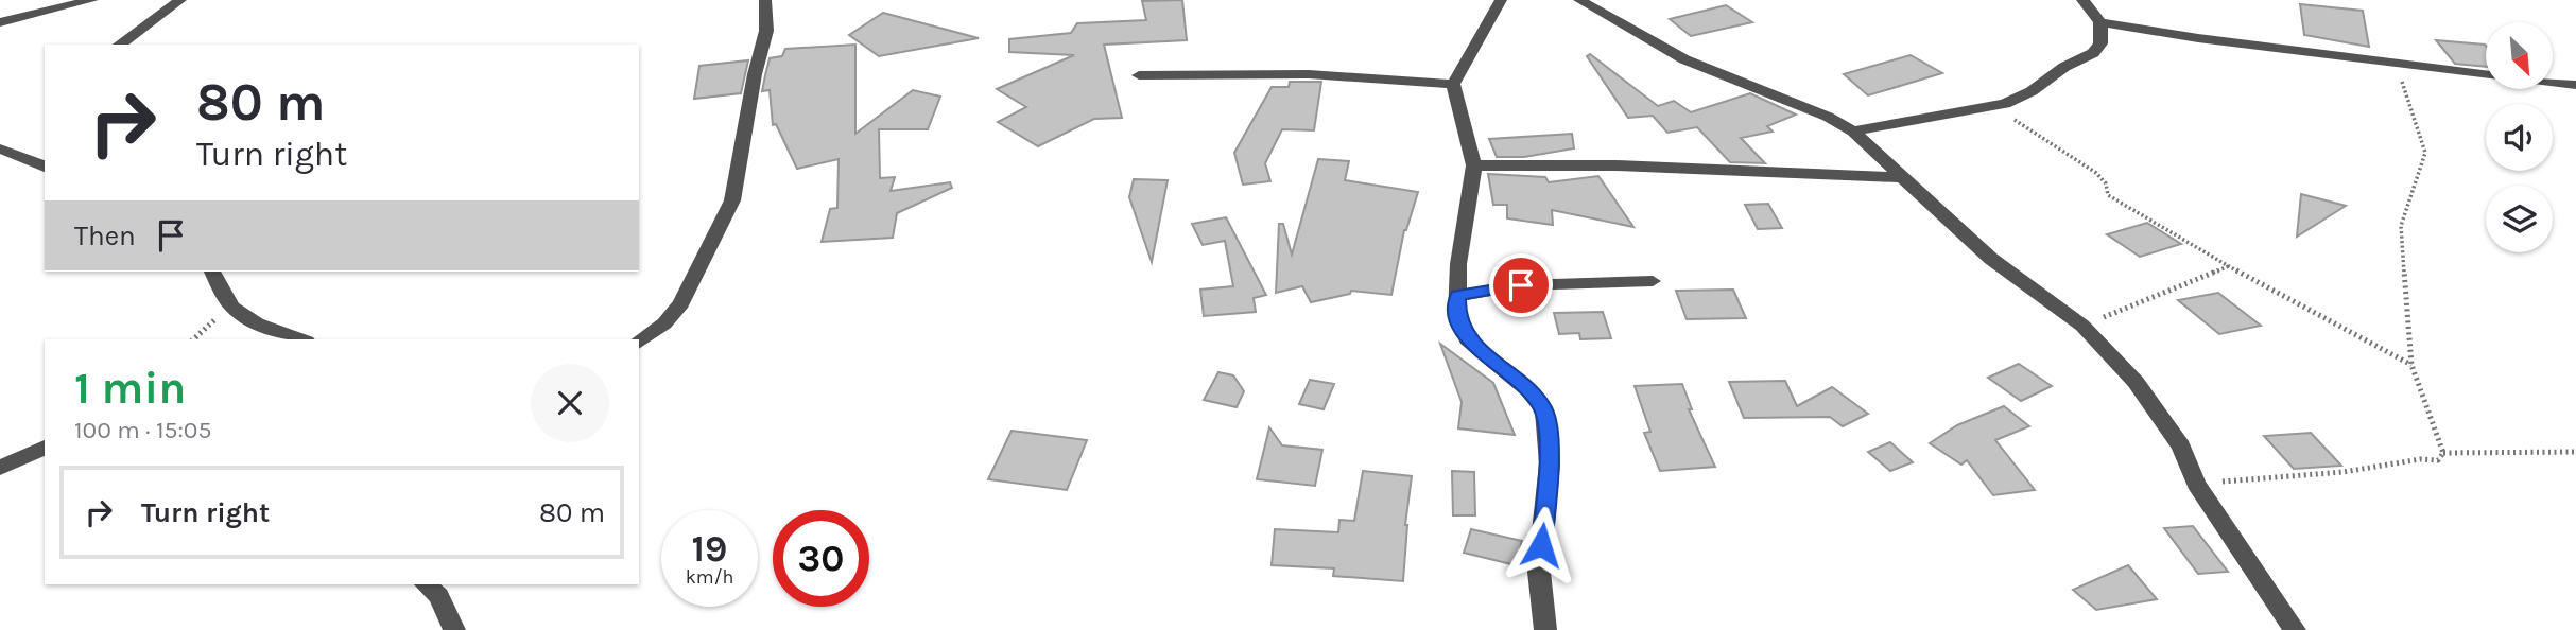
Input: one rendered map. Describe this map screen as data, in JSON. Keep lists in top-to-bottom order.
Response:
{
  "north": "bottom right",
  "page": {
    "turn": ["80 m", "Turn right"],
    "then": "Then",
    "heading": ["1 min", "100 m · 15:05"],
    "list": [
      {
        "name": "Turn right",
        "value": "80 m"
      }
    ],
    "speed": "19 km/h",
    "limit": "30"
  }
}
